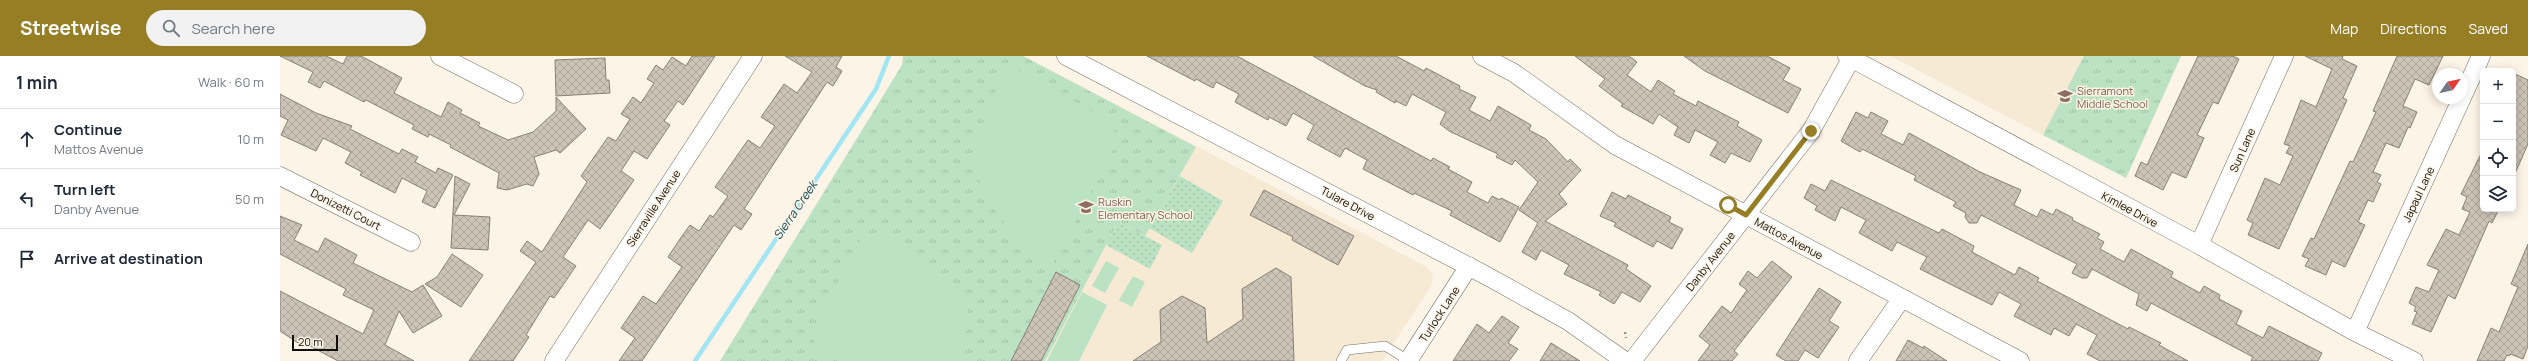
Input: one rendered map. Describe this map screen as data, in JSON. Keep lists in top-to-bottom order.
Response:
{
  "streets": {
    "street": [
      "Sun Lane",
      "Japaul Lane",
      "Tulare Drive",
      "Sierraville Avenue",
      "Donizetti Court",
      "Kimlee Drive",
      "Mattos Avenue",
      "Danby Avenue",
      "Turlock Lane"
    ]
  },
  "crossings": [
    ["Sun Lane", "Kimlee Drive"],
    ["Japaul Lane", "Kimlee Drive"],
    ["Tulare Drive", "Turlock Lane"],
    ["Kimlee Drive", "Danby Avenue"],
    ["Mattos Avenue", "Danby Avenue"]
  ],
  "water": ["Sierra Creek"],
  "places": {
    "school or university": ["Sierramont Middle School", "Ruskin Elementary School"]
  },
  "scale_bar": "20 m",
  "north": "top right",
  "page": {
    "header": "Streetwise",
    "search": "Search here",
    "nav": ["Map", "Directions", "Saved"],
    "heading": ["1 min", "Walk · 60 m"],
    "map_buttons": ["+", "−"],
    "list": [
      ["Continue", "Mattos Avenue", "10 m"],
      ["Turn left", "Danby Avenue", "50 m"],
      "Arrive at destination"
    ],
    "scale": "20 m"
  }
}
